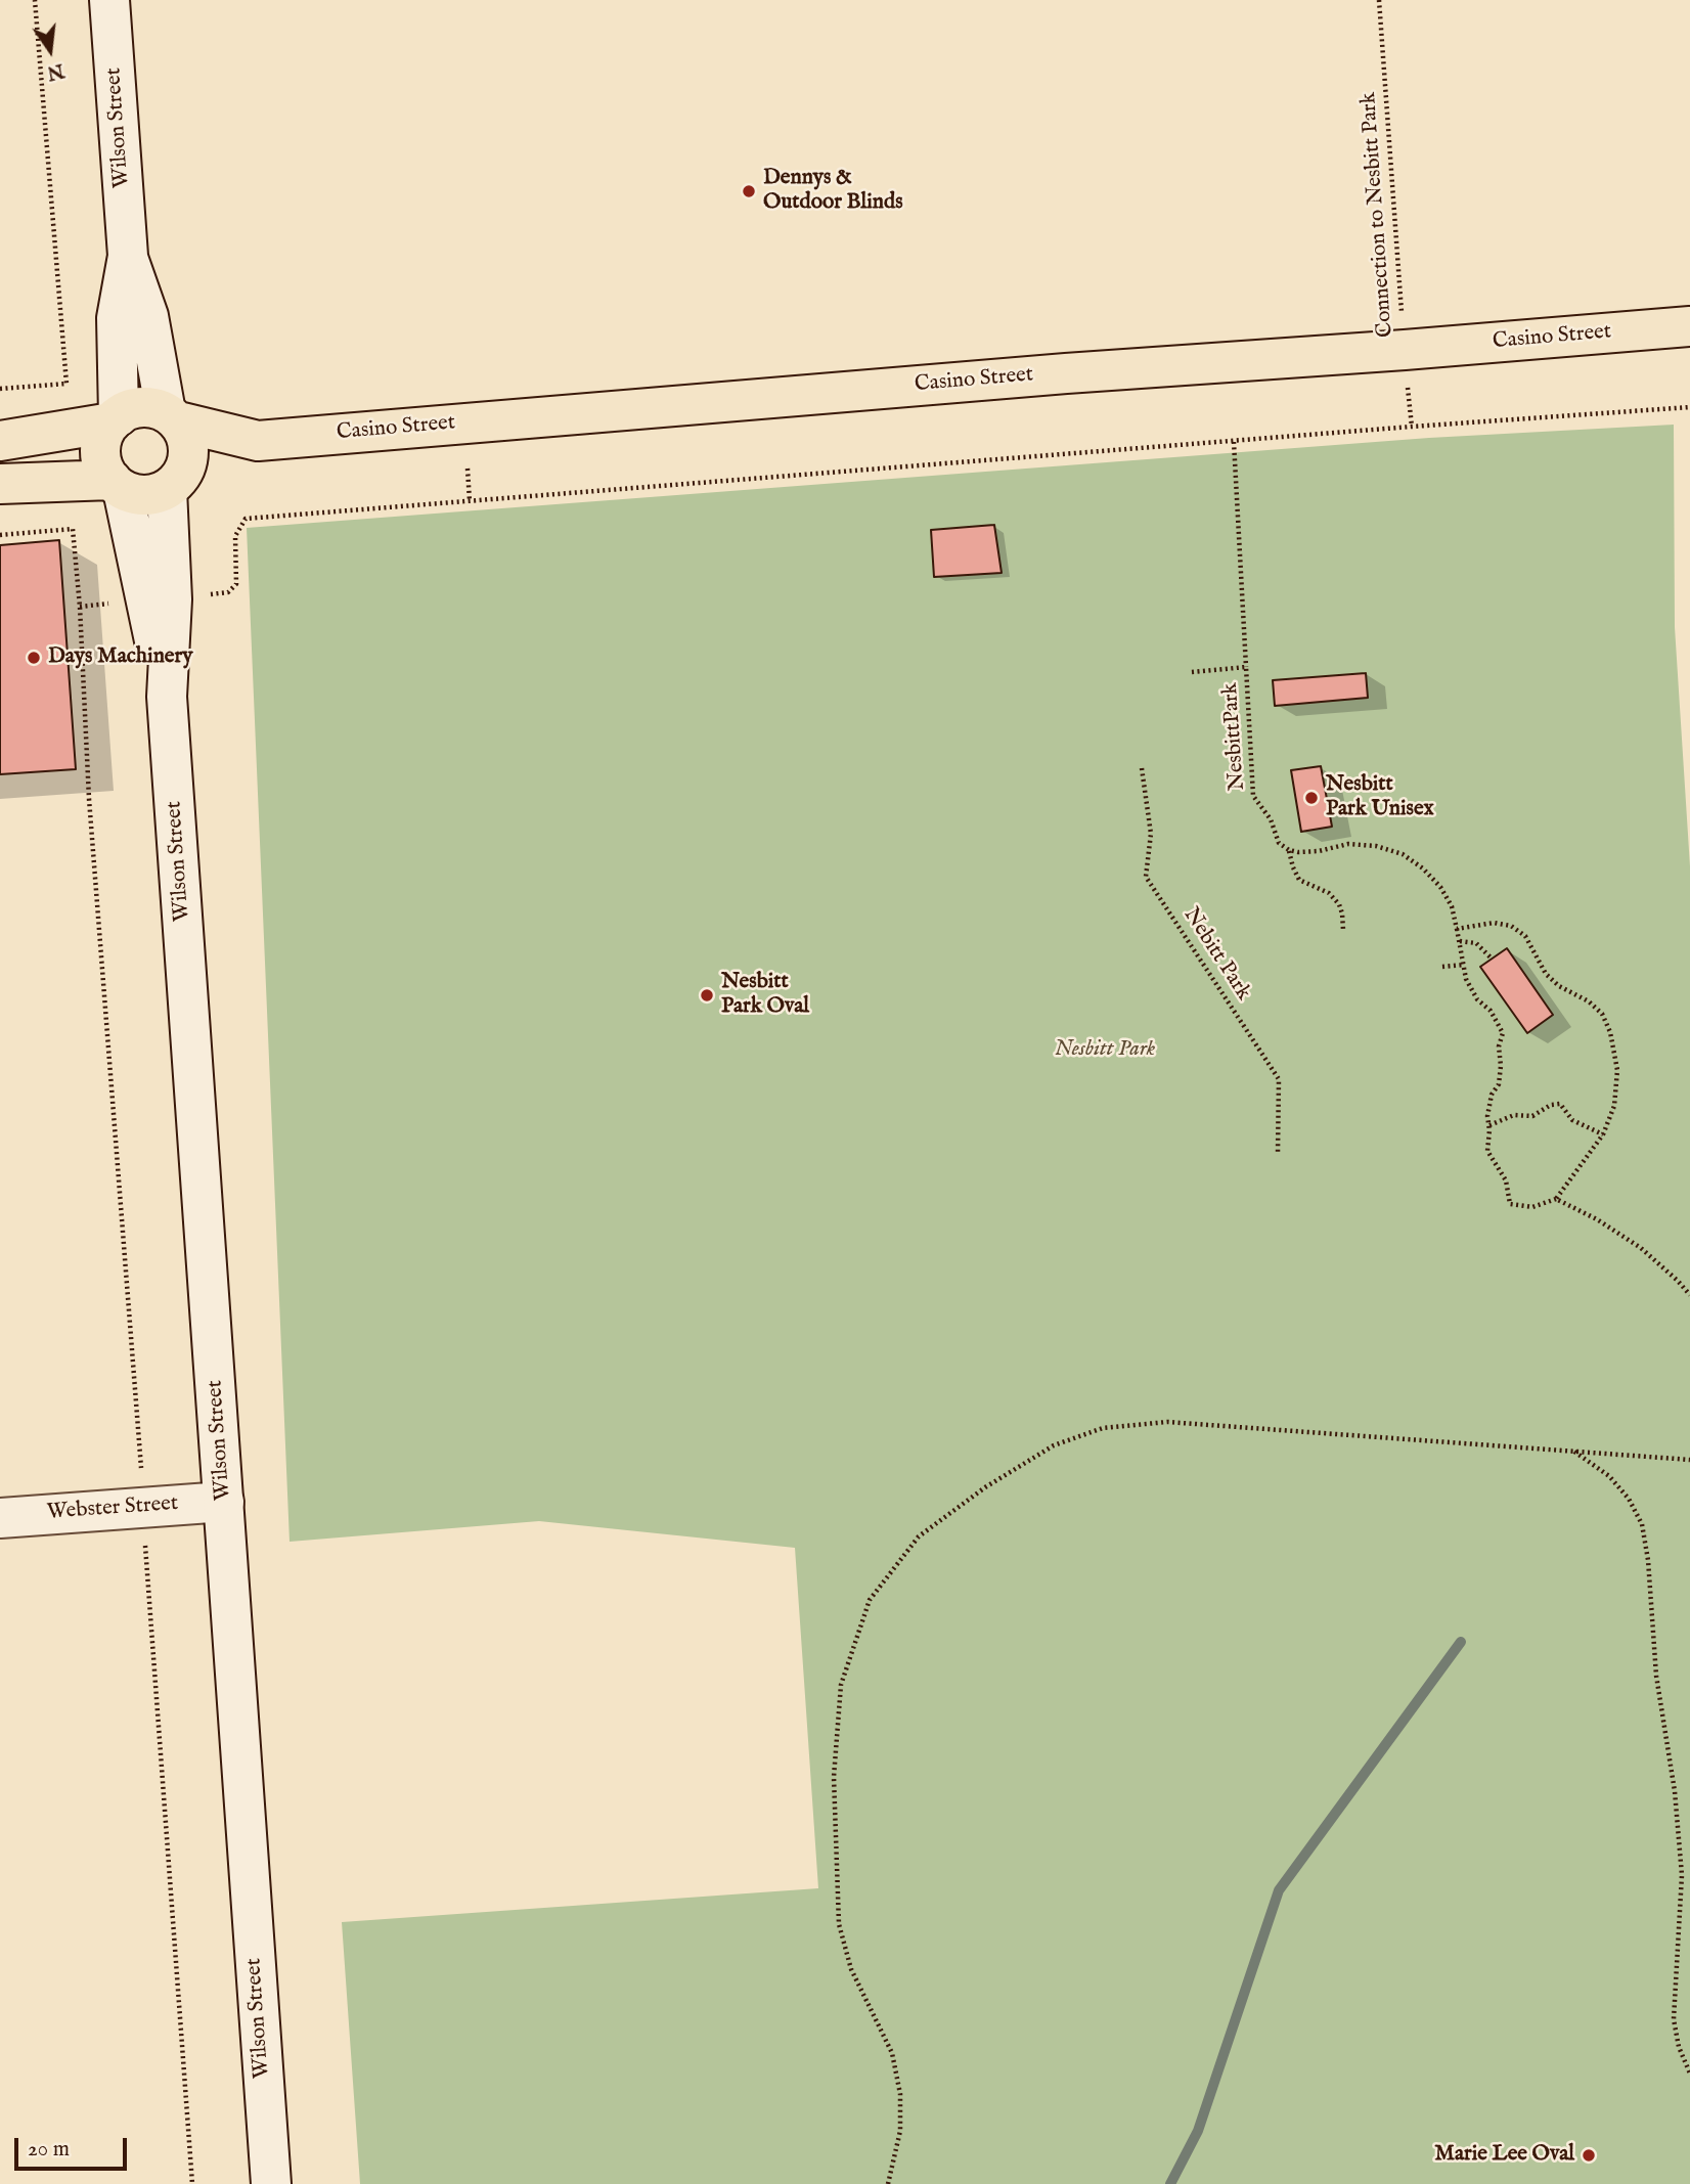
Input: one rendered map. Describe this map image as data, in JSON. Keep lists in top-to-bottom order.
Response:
{
  "streets": {
    "main road": ["Casino Street"],
    "street": ["Wilson Street", "Webster Street"],
    "path": ["Connection to Nesbitt Park", "NesbittPark", "Nebitt Park"]
  },
  "crossings": [
    ["Wilson Street", "Casino Street"],
    ["Wilson Street", "Webster Street"],
    ["Connection to Nesbitt Park", "Casino Street"]
  ],
  "parks": ["Nesbitt Park"],
  "places": [
    "Dennys & Outdoor Blinds",
    "Days Machinery",
    "Nesbitt Park Unisex",
    "Nesbitt Park Oval",
    "Marie Lee Oval"
  ],
  "scale_bar": "20 m",
  "north": "bottom"
}
